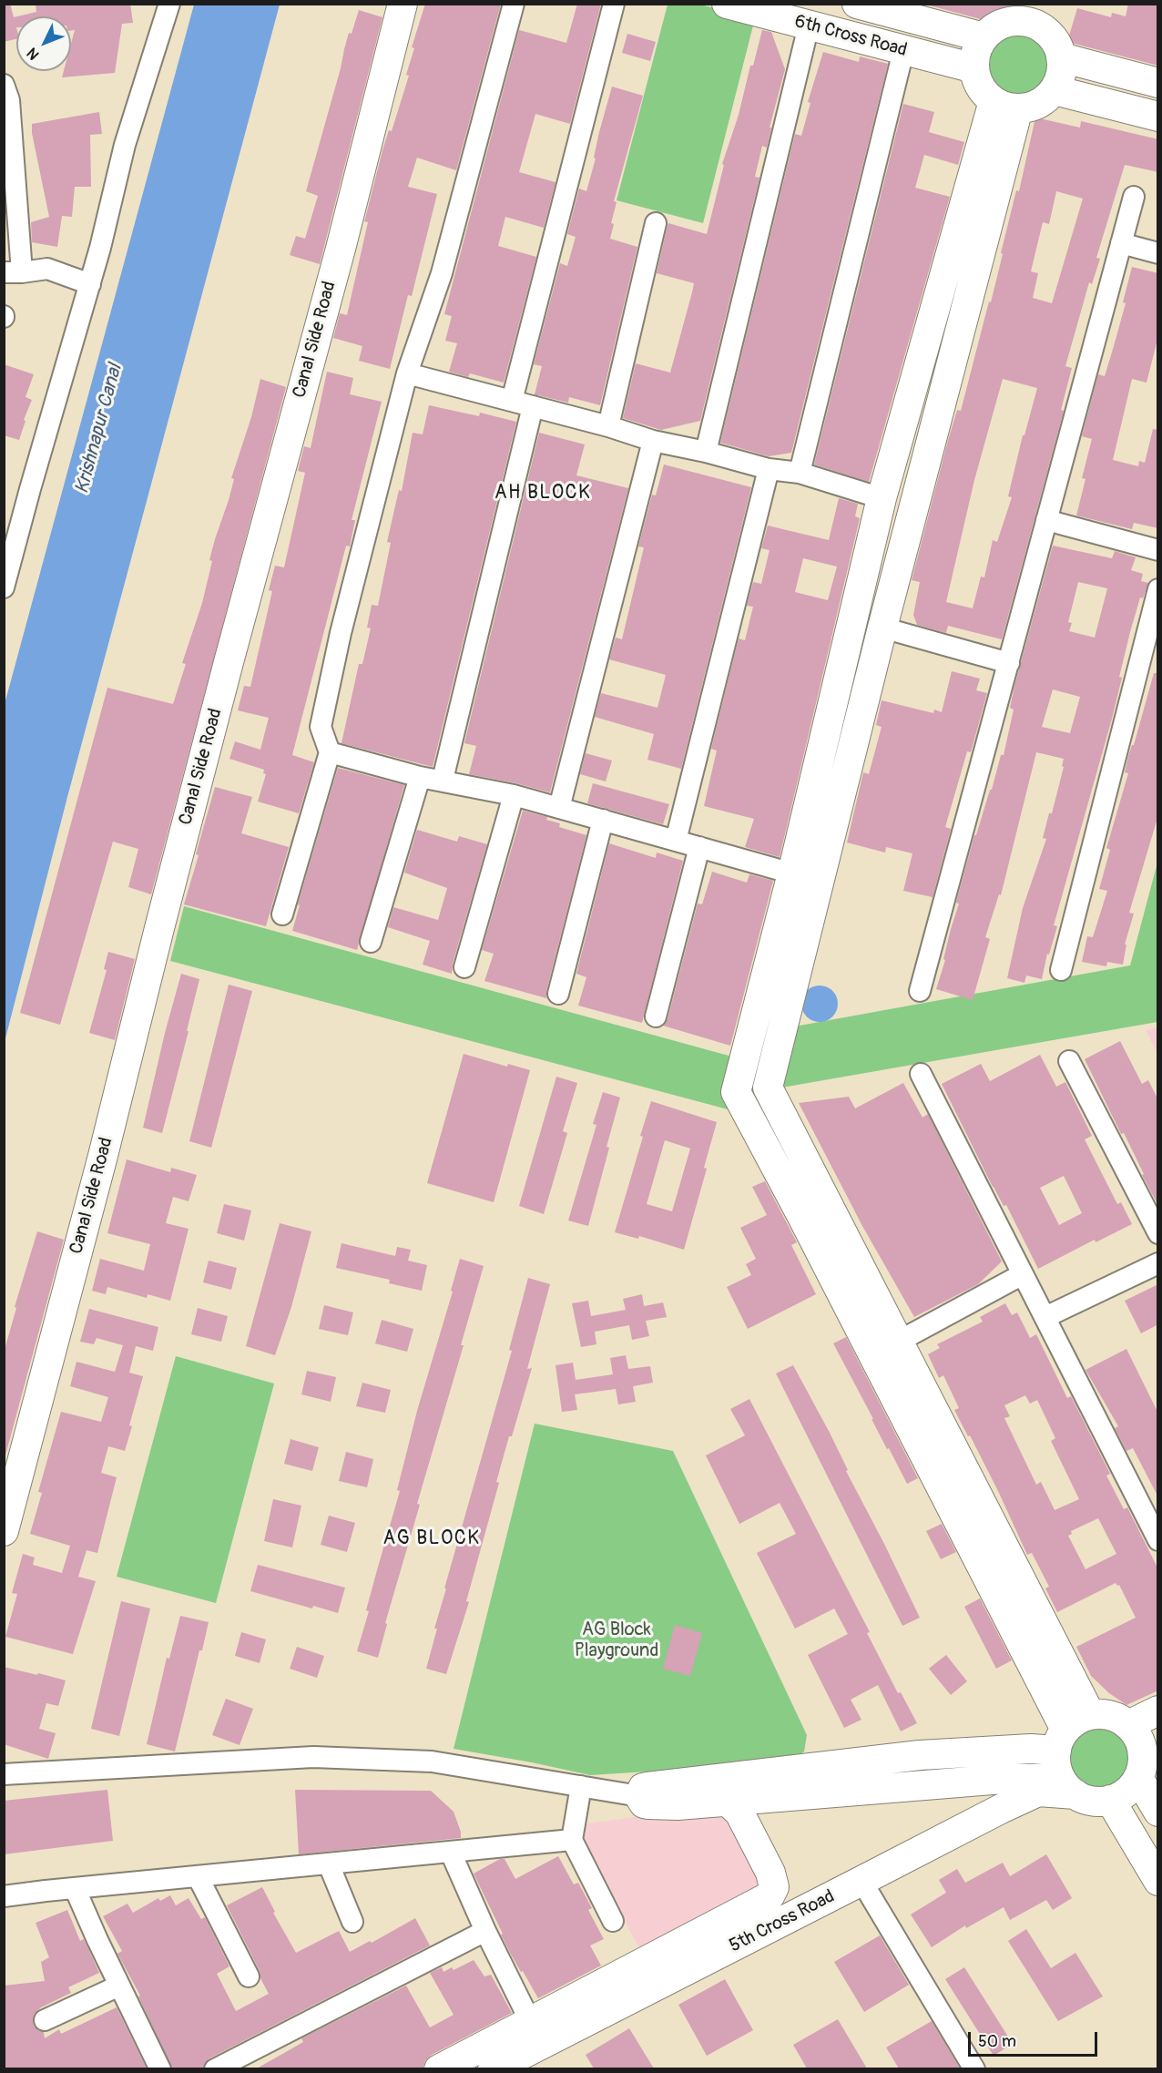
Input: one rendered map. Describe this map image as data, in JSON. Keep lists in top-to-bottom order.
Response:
{
  "streets": {
    "street": ["6th Cross Road", "Canal Side Road", "5th Cross Road"]
  },
  "districts": ["AH BLOCK", "AG BLOCK"],
  "water": ["Krishnapur Canal"],
  "parks": ["AG Block Playground"],
  "scale_bar": "50 m",
  "north": "bottom left"
}
